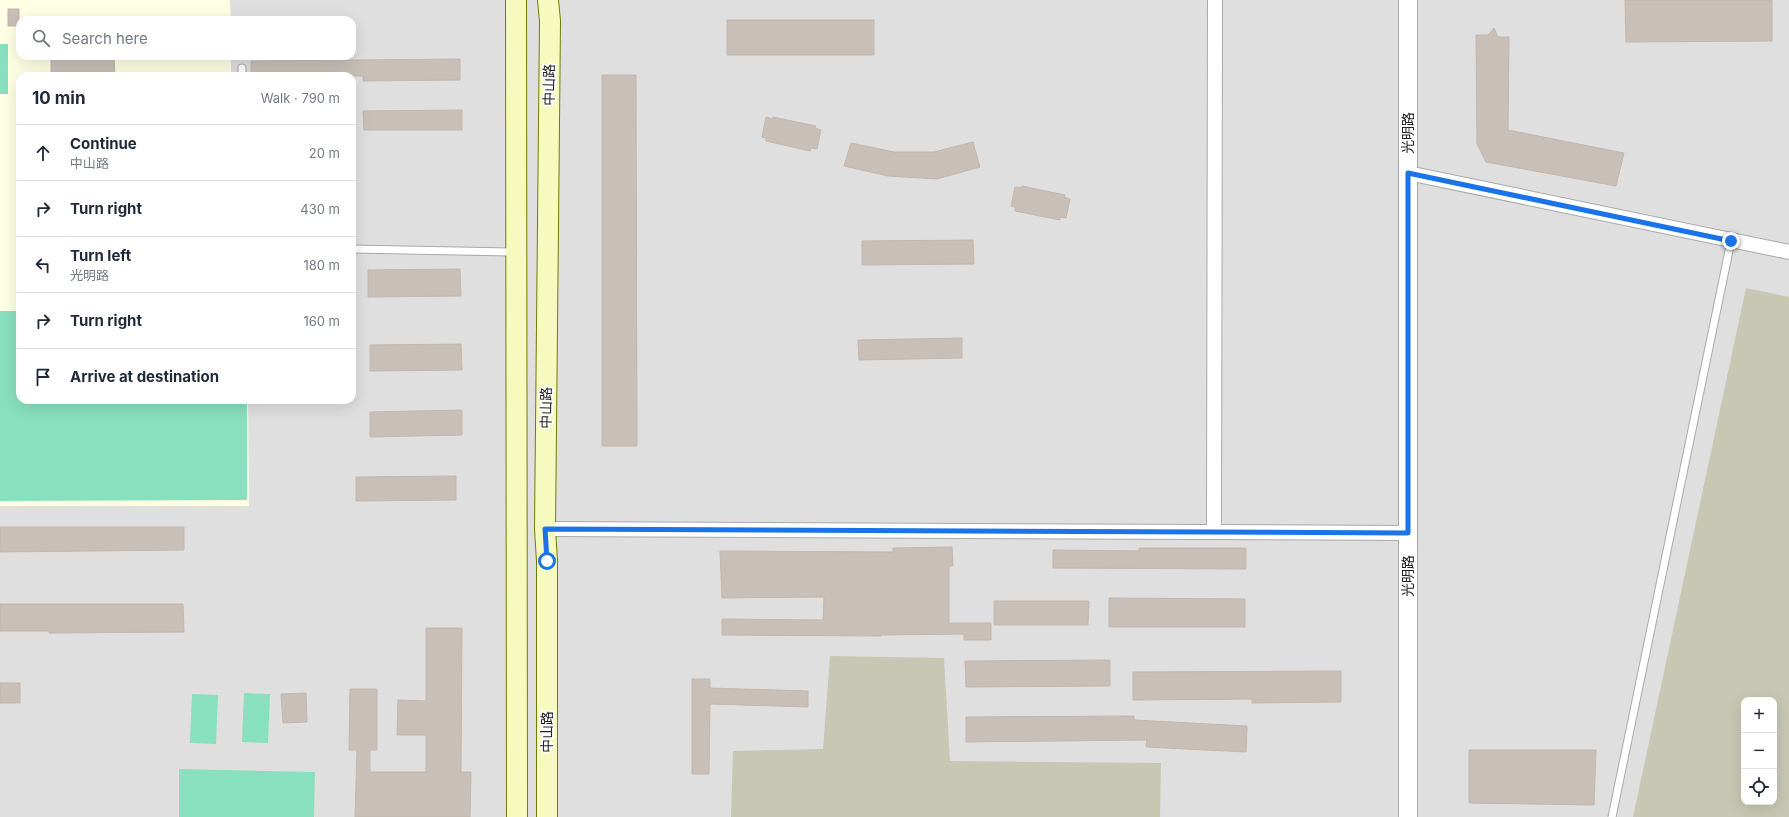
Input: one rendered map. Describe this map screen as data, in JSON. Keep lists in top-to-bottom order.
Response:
{
  "streets": {
    "main road": ["中山路"],
    "street": ["光明路"]
  },
  "page": {
    "search": "Search here",
    "heading": ["10 min", "Walk · 790 m"],
    "list": [
      ["Continue", "中山路", "20 m"],
      ["Turn right", "430 m"],
      ["Turn left", "光明路", "180 m"],
      ["Turn right", "160 m"],
      "Arrive at destination"
    ],
    "map_buttons": ["+", "−"]
  }
}
